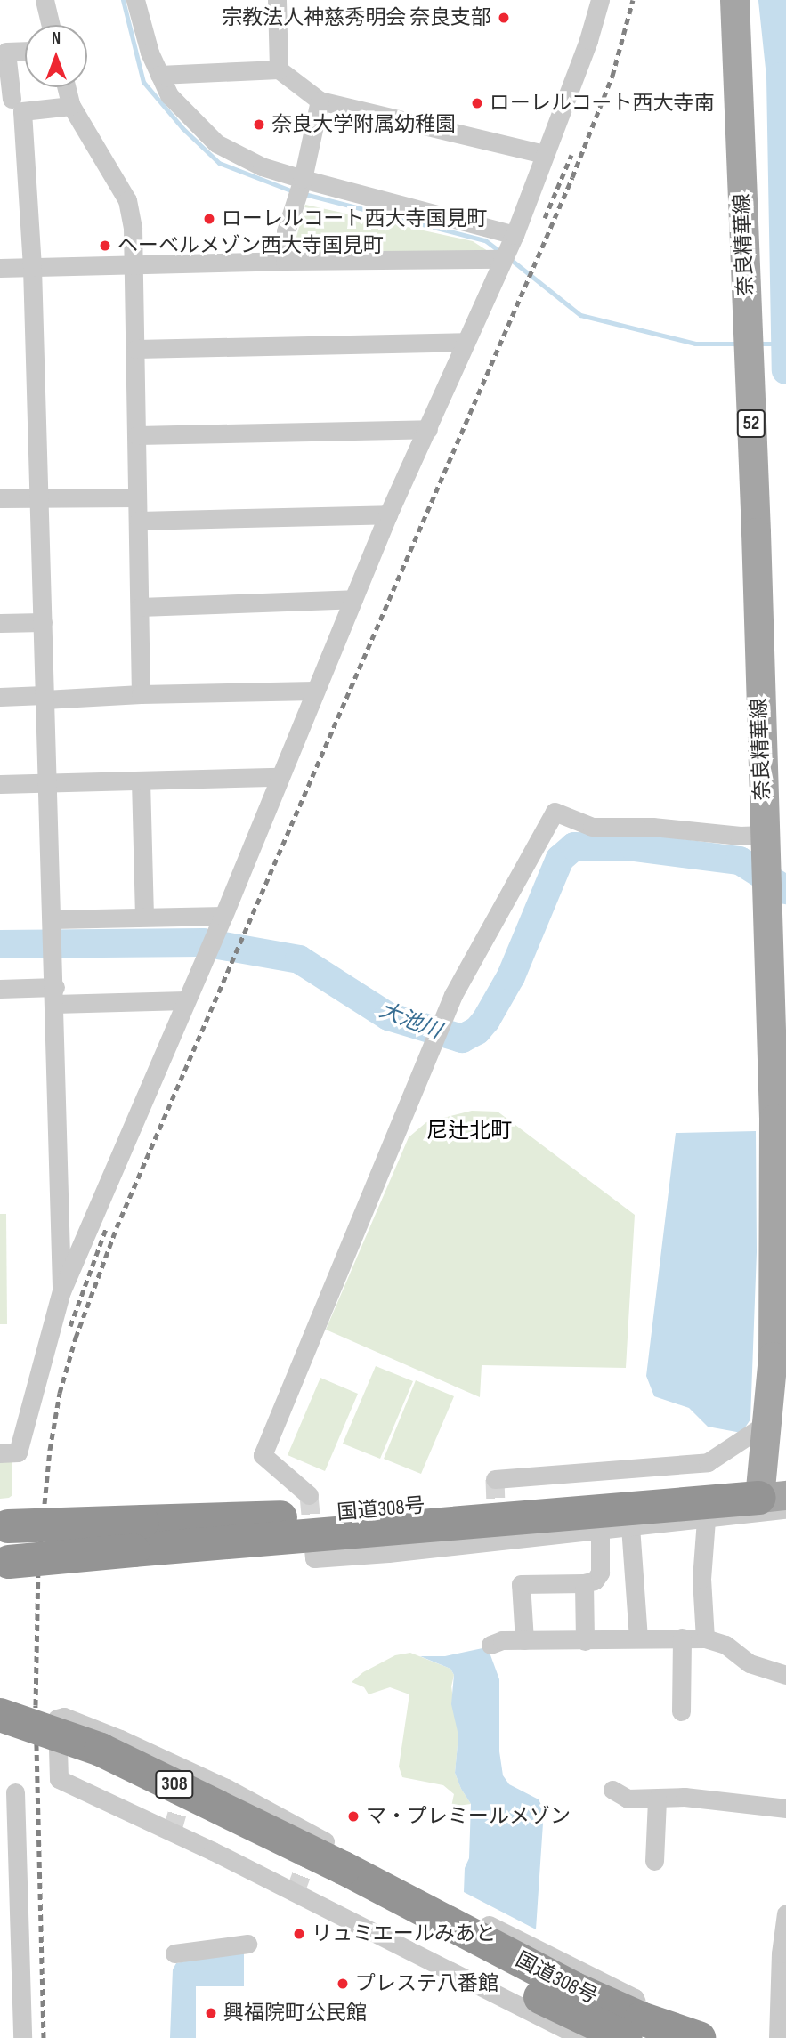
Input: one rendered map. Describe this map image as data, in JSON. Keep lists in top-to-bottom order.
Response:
{
  "streets": {
    "highway": ["国道308号", "308"],
    "main road": ["奈良精華線", "52"]
  },
  "crossings": [
    ["奈良精華線", "国道308号"]
  ],
  "districts": ["尼辻北町"],
  "water": ["大池川"],
  "places": [
    "宗教法人神慈秀明会 奈良支部",
    "ローレルコート西大寺南",
    "奈良大学附属幼稚園",
    "ローレルコート西大寺国見町",
    "ヘーベルメゾン西大寺国見町",
    "マ・プレミールメゾン",
    "リュミエールみあと",
    "プレステ八番館",
    "興福院町公民館"
  ],
  "north": "top"
}
